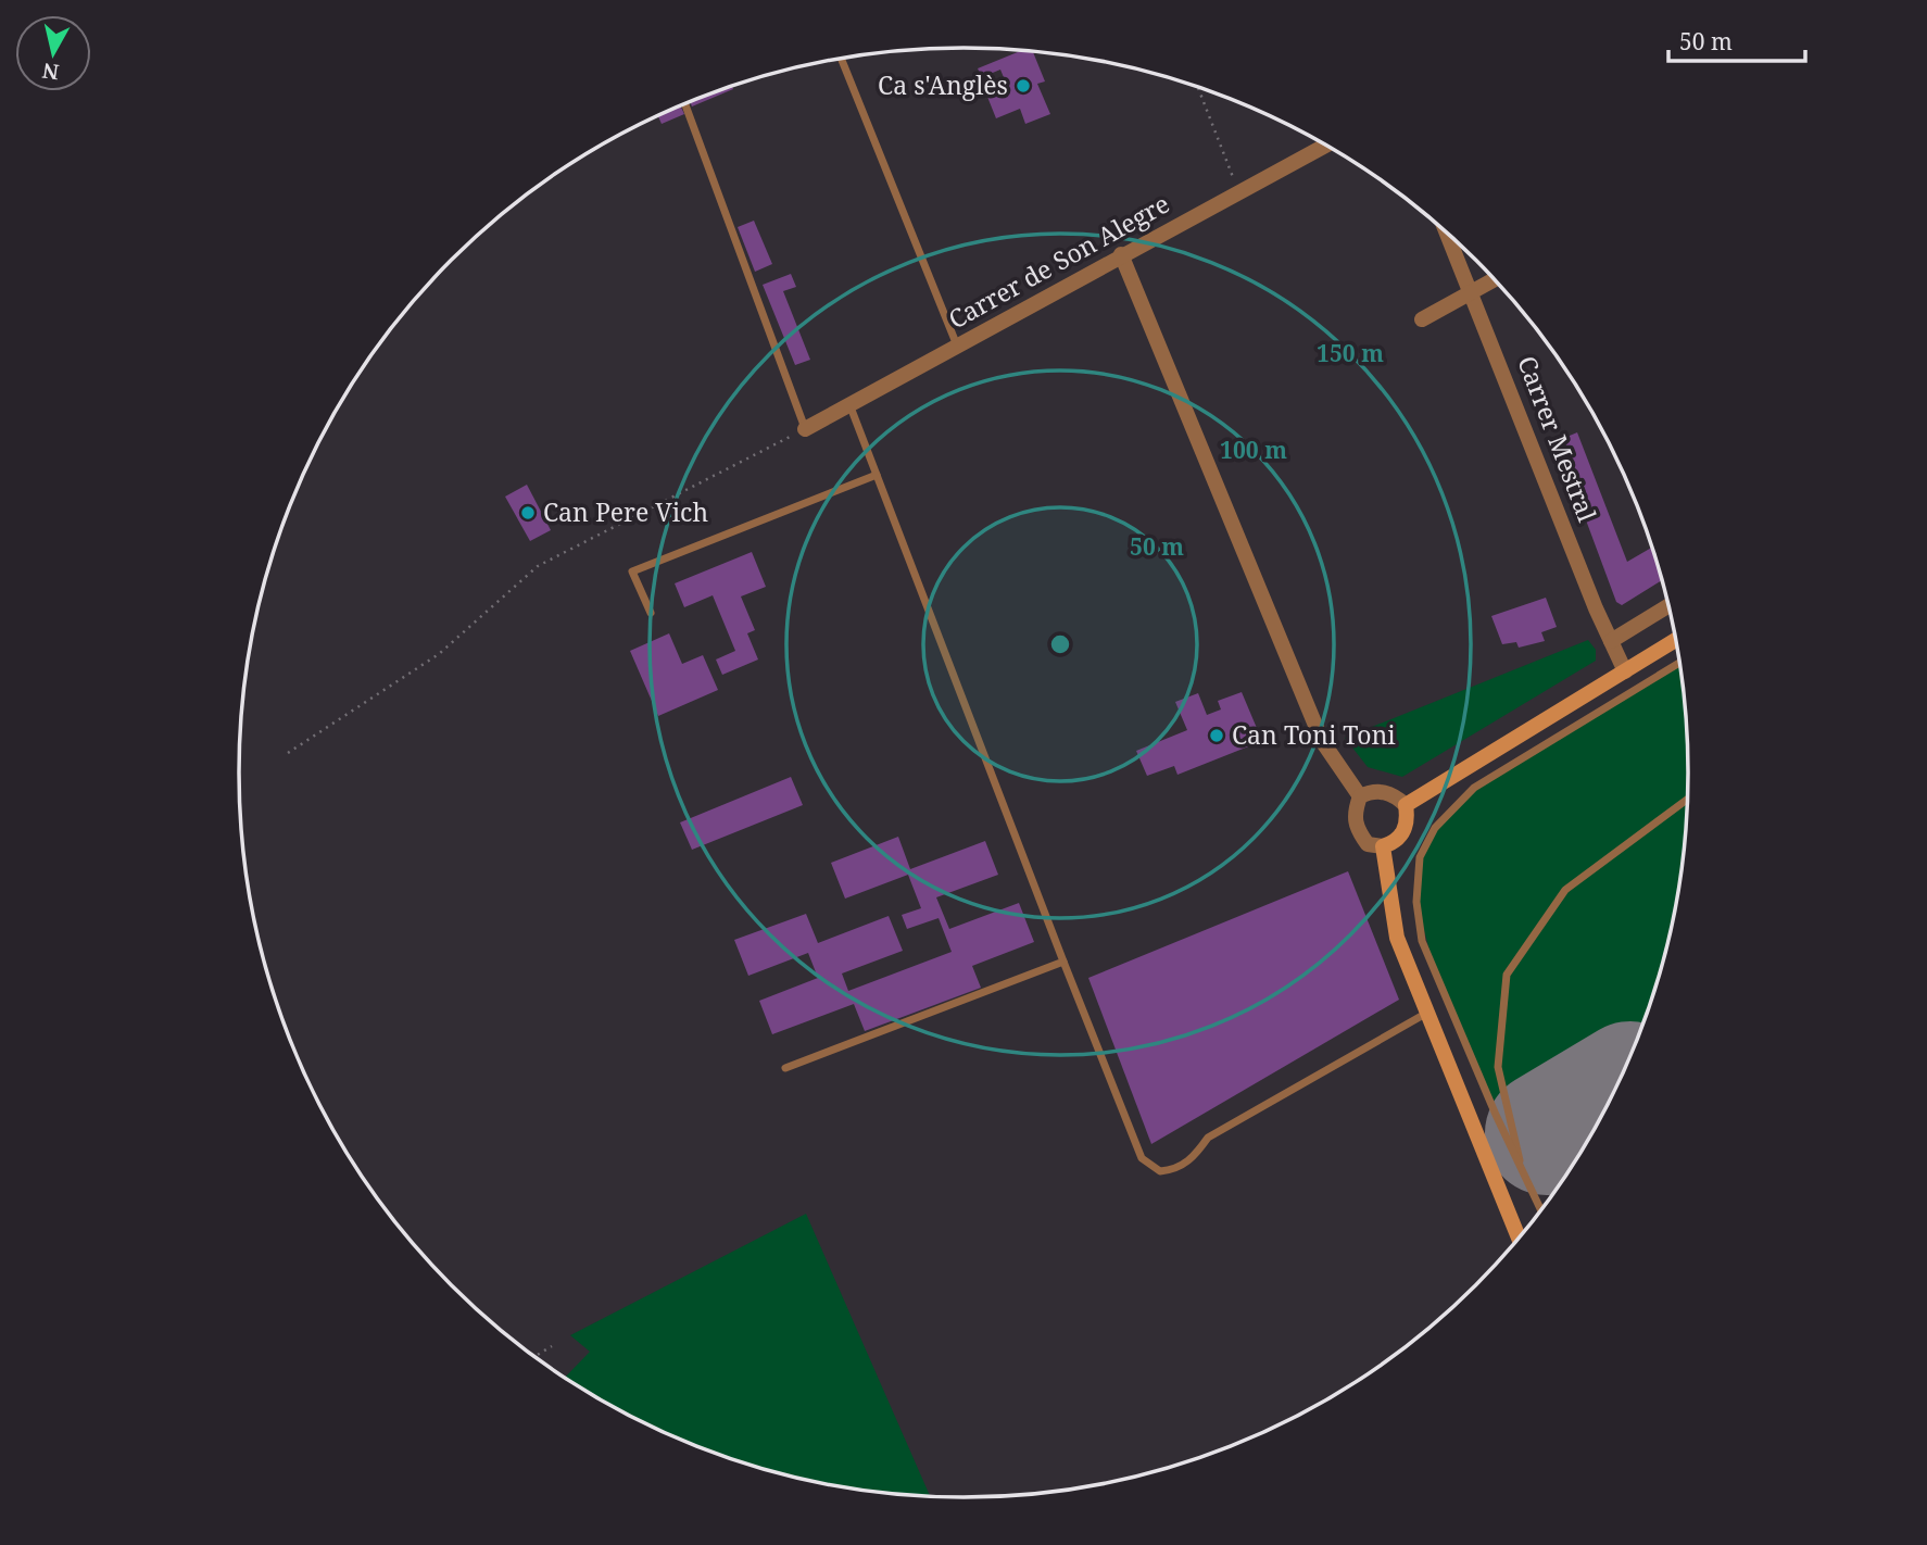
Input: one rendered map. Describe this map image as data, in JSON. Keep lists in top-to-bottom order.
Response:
{
  "streets": {
    "street": ["Carrer de Son Alegre", "Carrer Mestral"]
  },
  "places": ["Ca s'Anglès", "Can Pere Vich", "Can Toni Toni"],
  "scale_bar": "50 m",
  "north": "bottom",
  "rings": ["150 m", "100 m", "50 m"]
}
